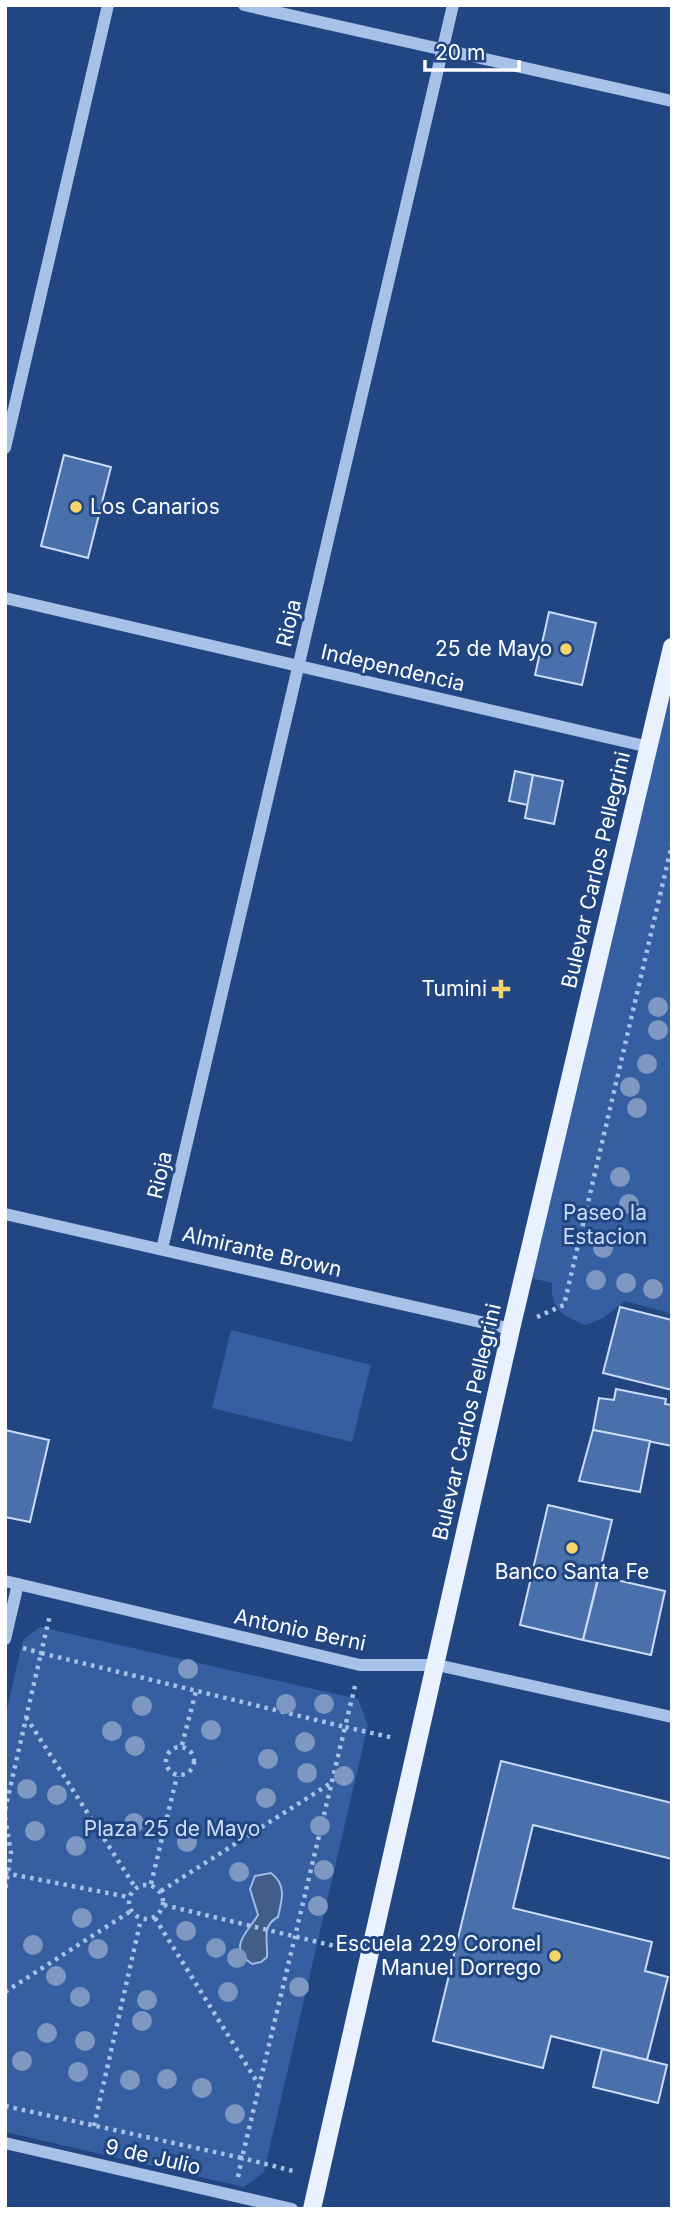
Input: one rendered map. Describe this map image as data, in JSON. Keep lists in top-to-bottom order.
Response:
{
  "streets": {
    "main road": ["Bulevar Carlos Pellegrini"],
    "street": [
      "Rioja",
      "Independencia",
      "Almirante Brown",
      "Antonio Berni",
      "9 de Julio"
    ]
  },
  "crossings": [
    ["Rioja", "Independencia"],
    ["Rioja", "Almirante Brown"],
    ["Independencia", "Bulevar Carlos Pellegrini"],
    ["Bulevar Carlos Pellegrini", "Almirante Brown"],
    ["Bulevar Carlos Pellegrini", "Antonio Berni"]
  ],
  "parks": ["Paseo la Estacion", "Plaza 25 de Mayo"],
  "places": {
    "other": [
      "Los Canarios",
      "25 de Mayo",
      "Banco Santa Fe",
      "Escuela 229 Coronel Manuel Dorrego"
    ],
    "health": ["Tumini"]
  },
  "scale_bar": "20 m"
}
